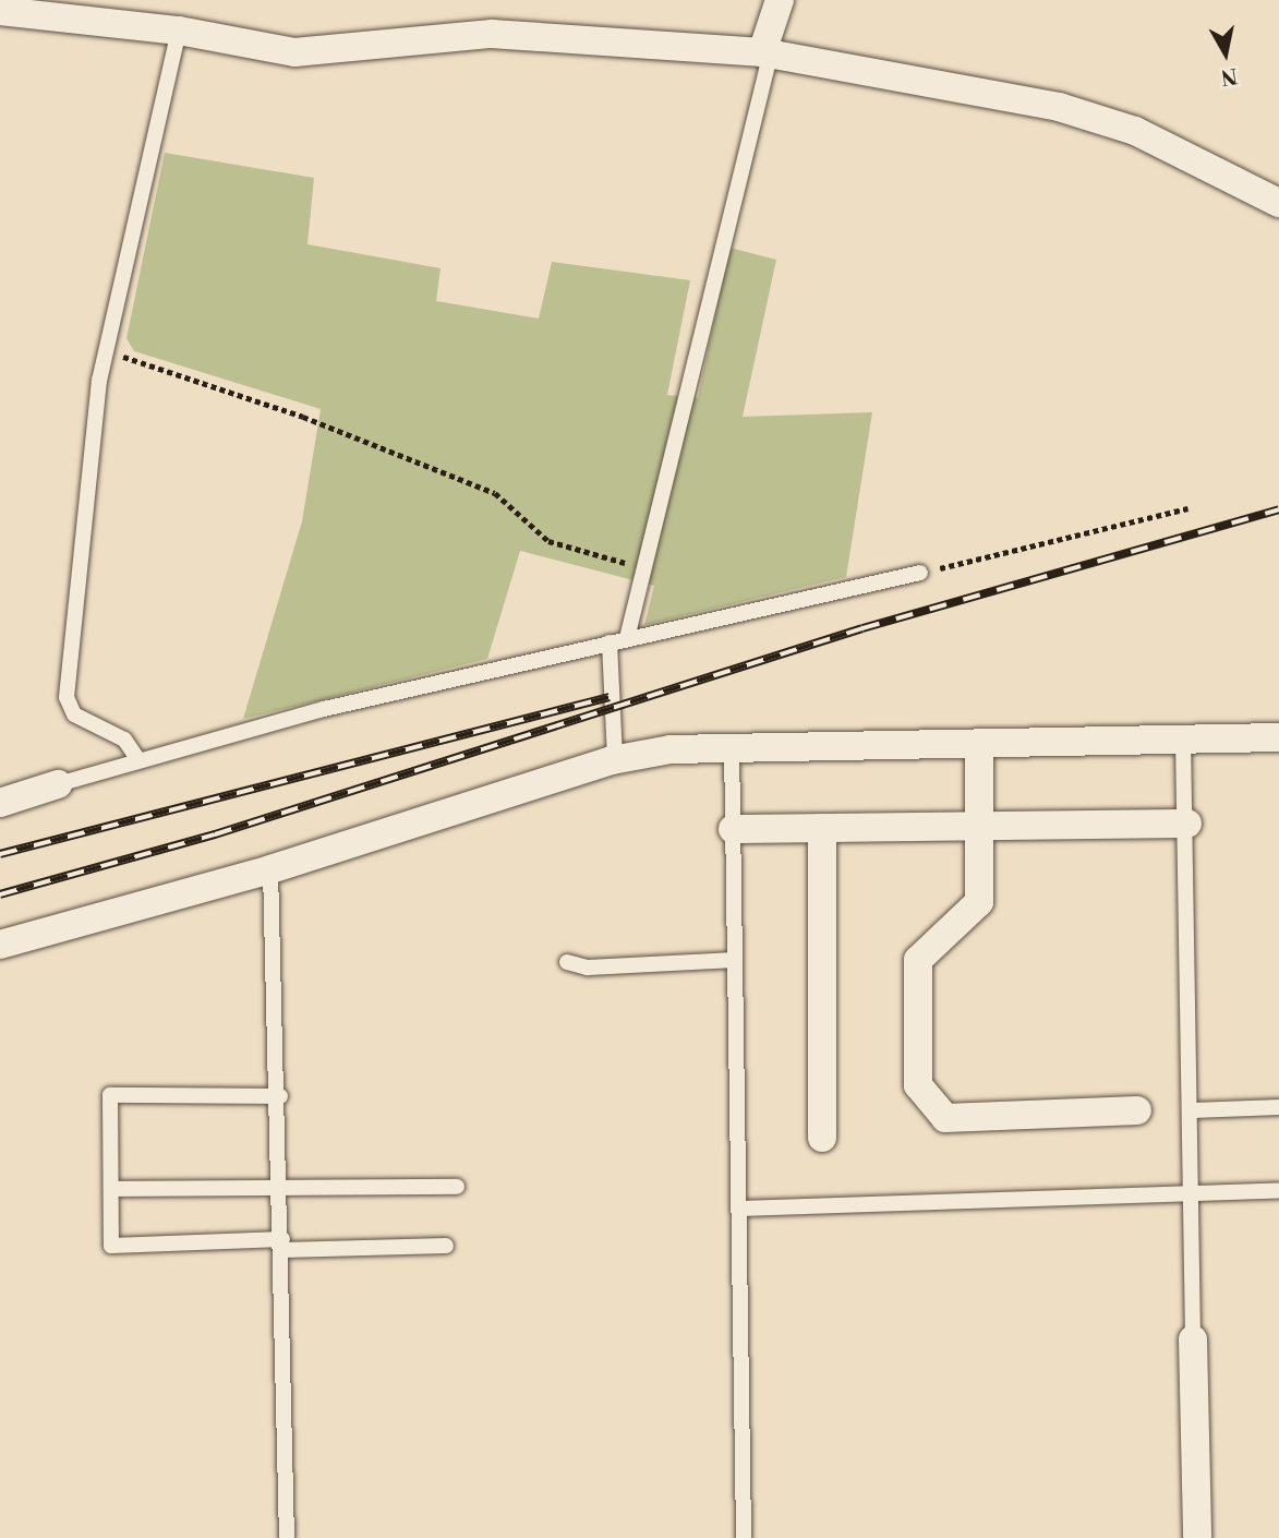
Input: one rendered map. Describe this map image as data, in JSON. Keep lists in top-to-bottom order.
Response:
{
  "north": "bottom"
}
